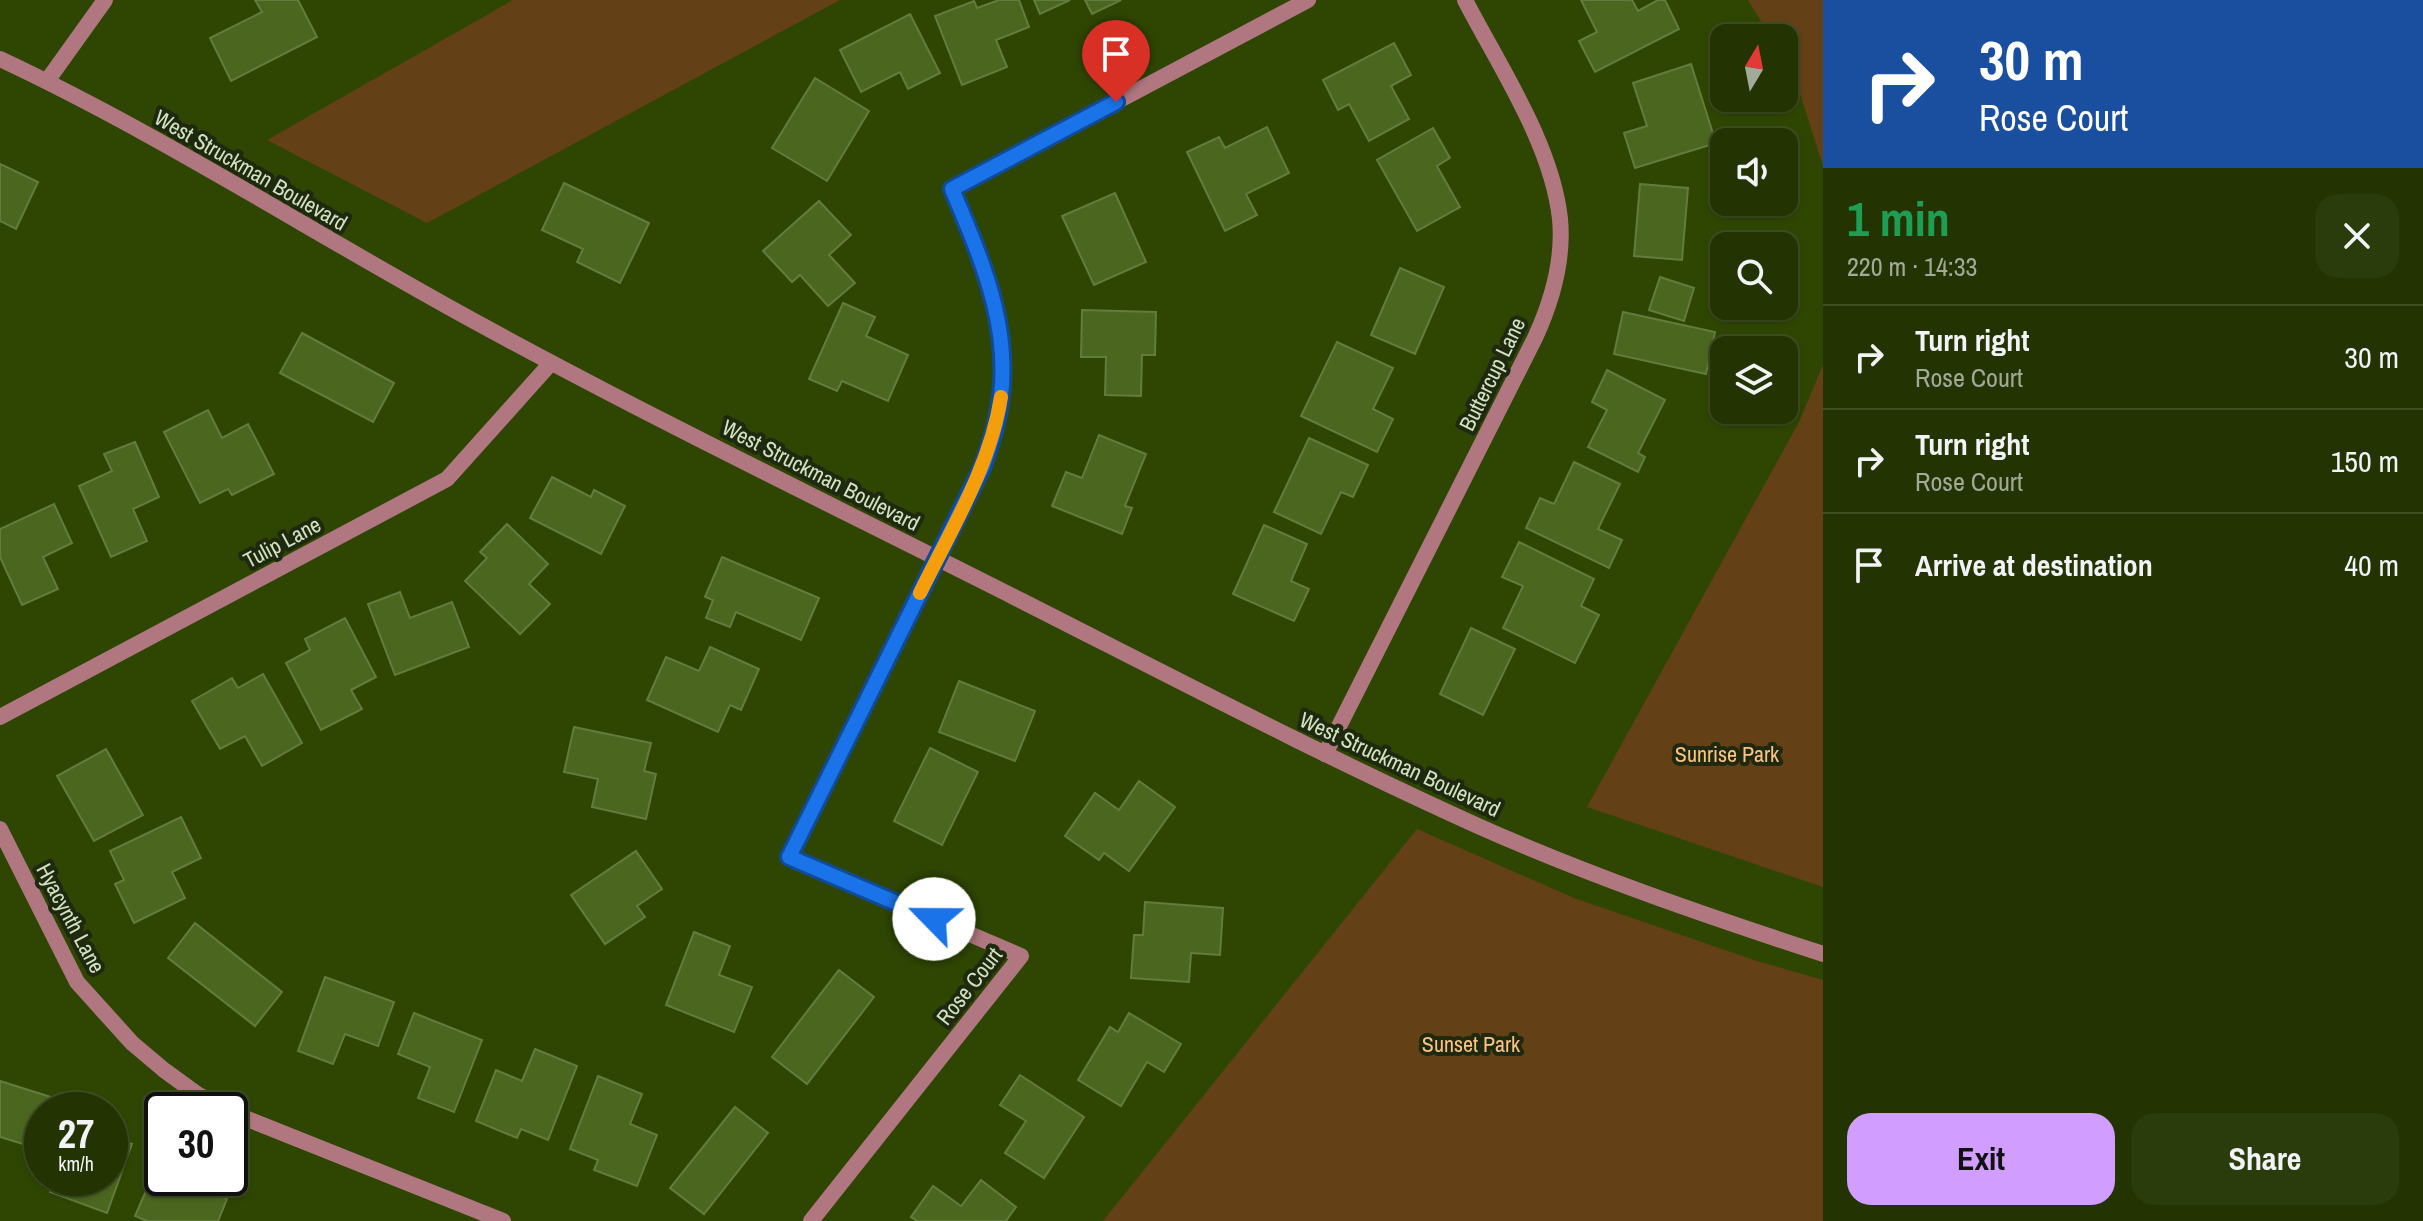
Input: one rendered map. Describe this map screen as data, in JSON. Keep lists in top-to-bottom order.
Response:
{
  "streets": {
    "street": [
      "West Struckman Boulevard",
      "Buttercup Lane",
      "Tulip Lane",
      "Hyacynth Lane",
      "Rose Court"
    ]
  },
  "crossings": [
    ["West Struckman Boulevard", "Buttercup Lane"],
    ["West Struckman Boulevard", "Tulip Lane"],
    ["West Struckman Boulevard", "Rose Court"]
  ],
  "parks": ["Sunrise Park", "Sunset Park"],
  "north": "top",
  "page": {
    "turn": ["30 m", "Rose Court"],
    "heading": ["1 min", "220 m · 14:33"],
    "list": [
      {
        "name": "Turn right",
        "note": "Rose Court",
        "value": "30 m"
      },
      {
        "name": "Turn right",
        "note": "Rose Court",
        "value": "150 m"
      },
      {
        "name": "Arrive at destination",
        "value": "40 m"
      }
    ],
    "speed": "27 km/h",
    "limit": "30",
    "buttons": ["Exit", "Share"]
  }
}
